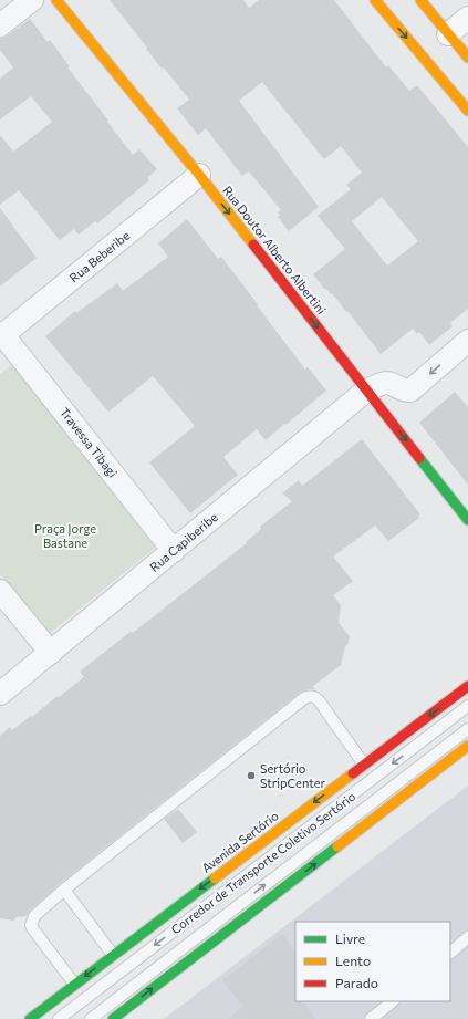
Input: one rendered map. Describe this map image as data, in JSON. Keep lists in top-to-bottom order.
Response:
{
  "streets": {
    "main road": ["Rua Doutor Alberto Albertini", "Avenida Sertório"],
    "street": ["Rua Beberibe", "Travessa Tibagi", "Rua Capiberibe"],
    "lane": ["Corredor de Transporte Coletivo Sertório"]
  },
  "crossings": [
    ["Rua Doutor Alberto Albertini", "Rua Beberibe"],
    ["Rua Doutor Alberto Albertini", "Rua Capiberibe"],
    ["Rua Beberibe", "Travessa Tibagi"],
    ["Travessa Tibagi", "Rua Capiberibe"]
  ],
  "one_way": ["Rua Doutor Alberto Albertini"],
  "parks": ["Praça Jorge Bastane"],
  "places": ["Sertório StripCenter"],
  "legend": ["Livre", "Lento", "Parado"]
}
